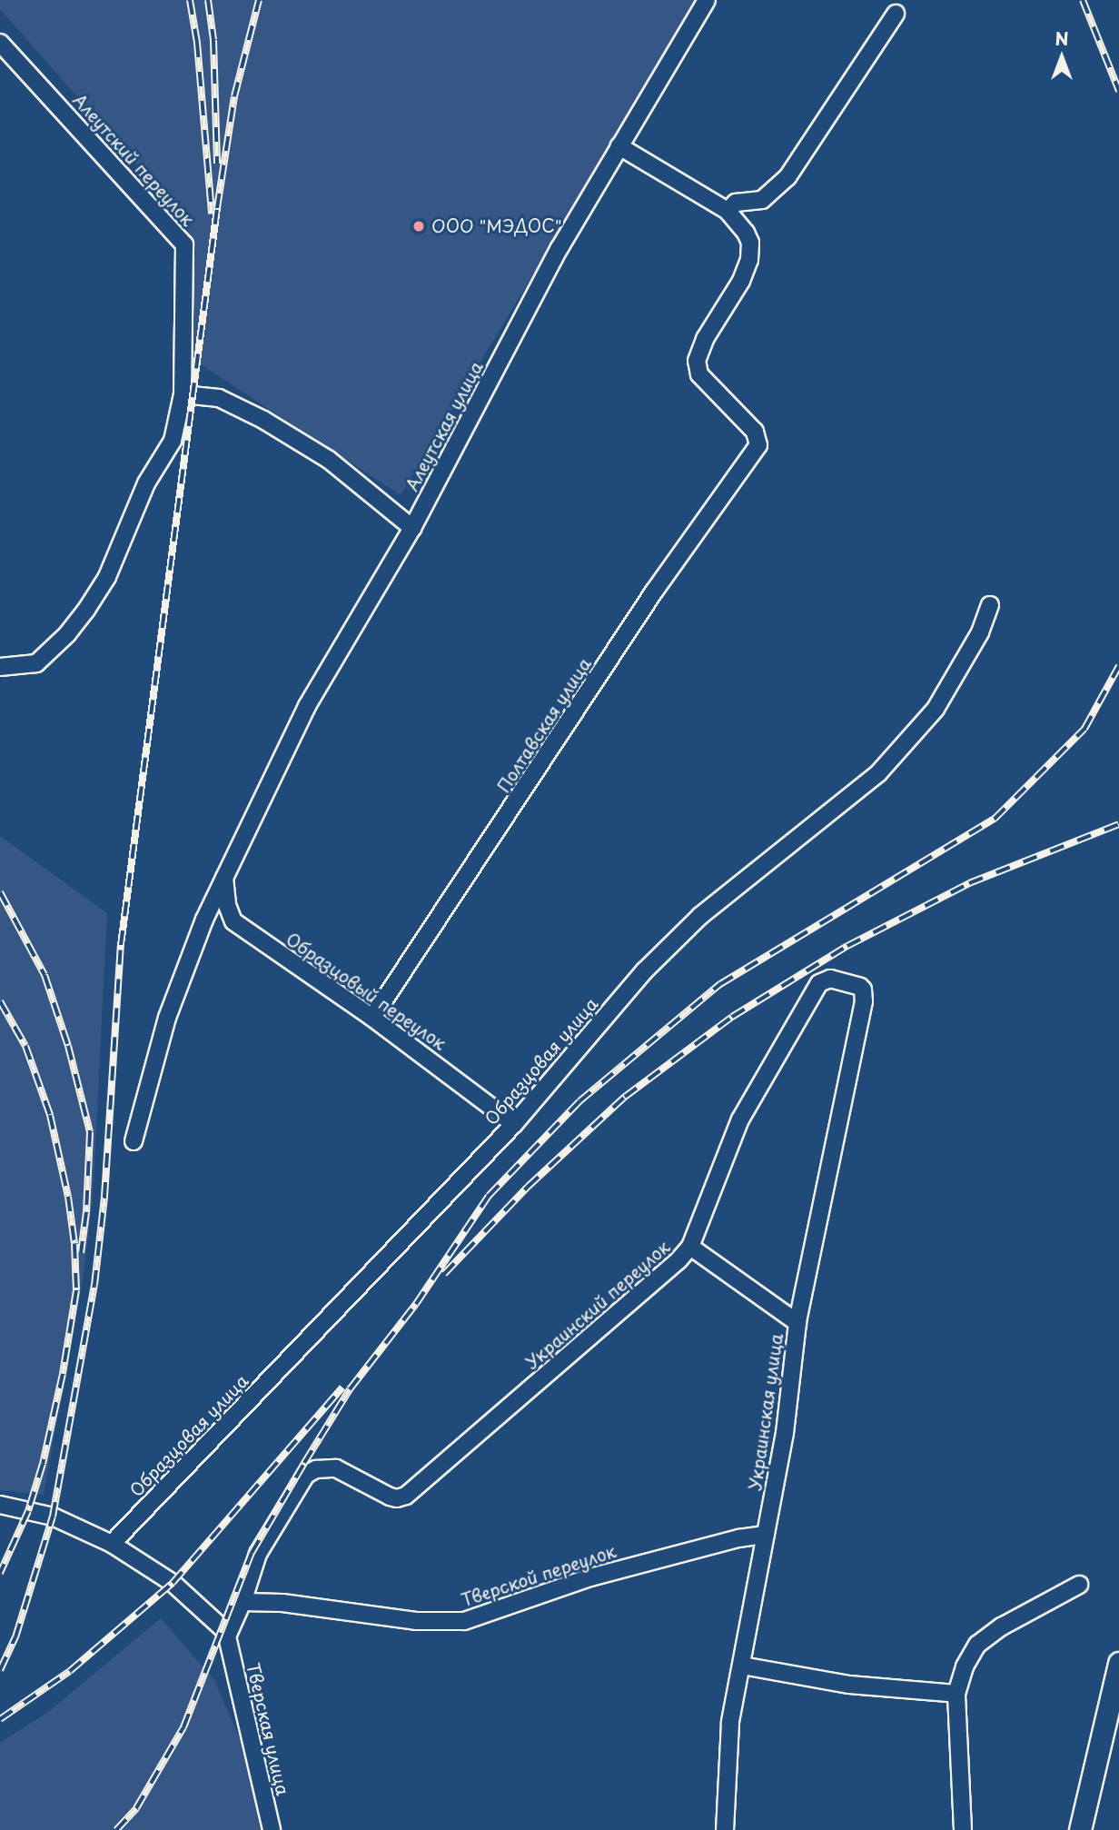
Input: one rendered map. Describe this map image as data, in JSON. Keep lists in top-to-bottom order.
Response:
{
  "streets": {
    "street": [
      "Алеутский переулок",
      "Алеутская улица",
      "Полтавская улица",
      "Образцовый переулок",
      "Образцовая улица",
      "Украинский переулок",
      "Украинская улица",
      "Тверской переулок",
      "Тверская улица"
    ]
  },
  "crossings": [
    ["Алеутская улица", "Образцовый переулок"],
    ["Полтавская улица", "Образцовый переулок"],
    ["Образцовый переулок", "Образцовая улица"],
    ["Украинский переулок", "Украинская улица"],
    ["Украинский переулок", "Тверской переулок"],
    ["Украинская улица", "Тверской переулок"]
  ],
  "places": ["ООО \"МЭДОС\""],
  "north": "top"
}
